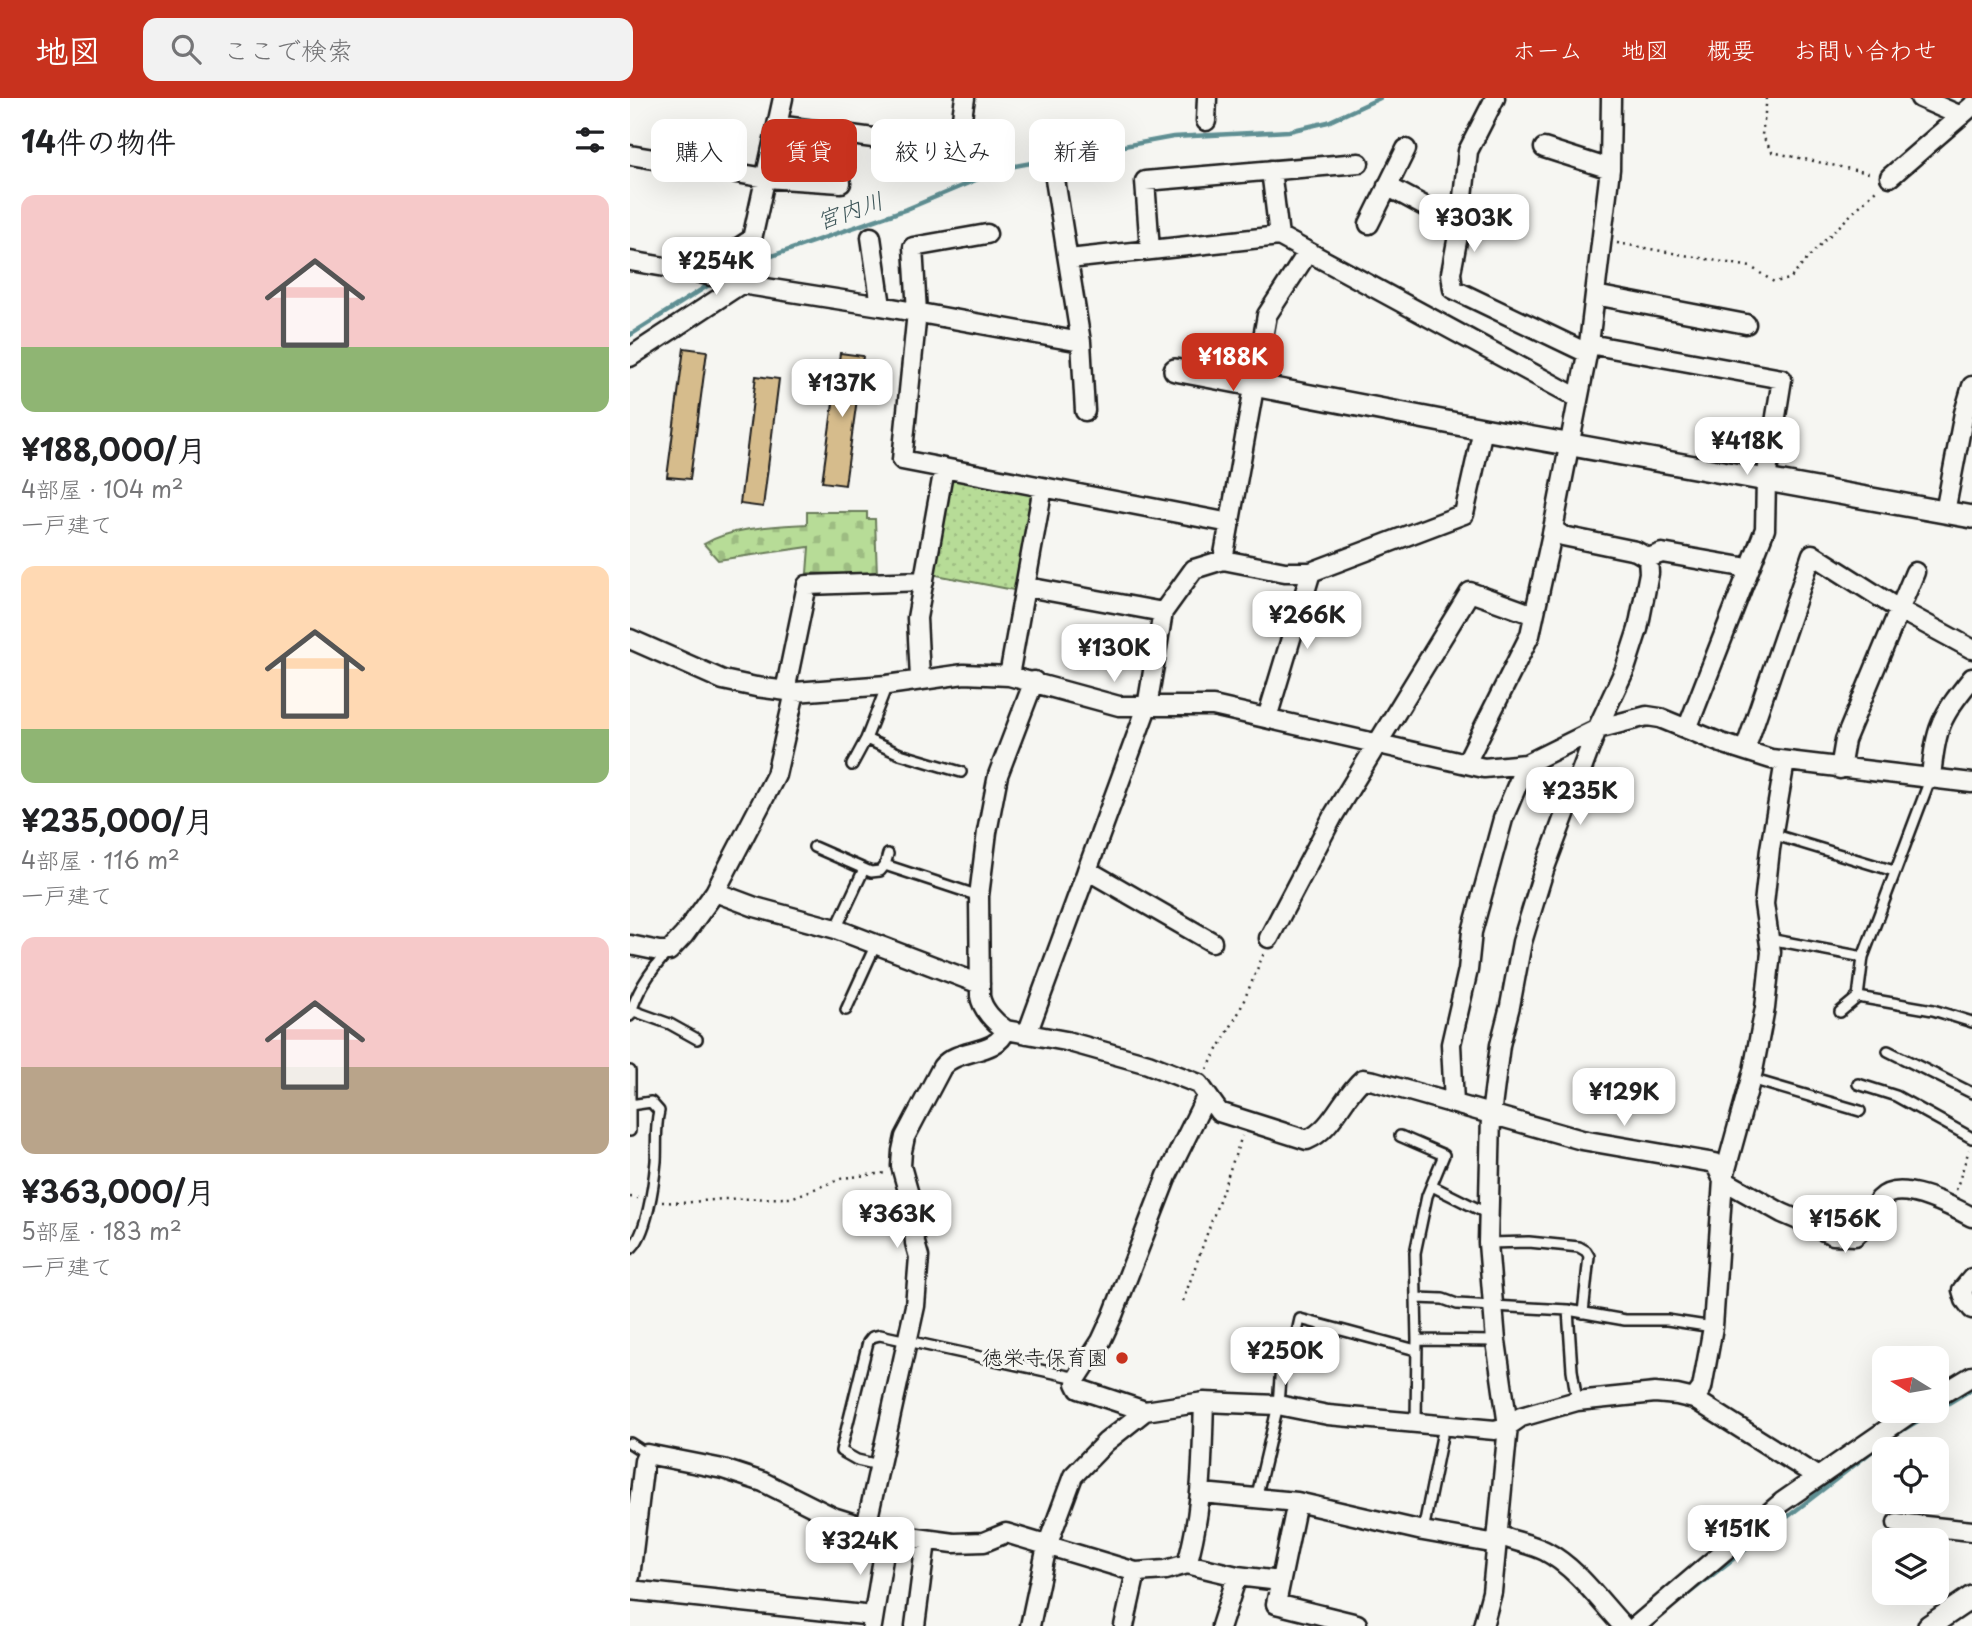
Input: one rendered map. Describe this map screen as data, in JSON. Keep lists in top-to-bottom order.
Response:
{
  "water": ["宮内川"],
  "places": ["徳栄寺保育園"],
  "north": "left",
  "page": {
    "header": "地図",
    "search": "ここで検索",
    "nav": [
      "ホーム",
      "地図",
      "概要",
      "お問い合わせ"
    ],
    "heading": "14件の物件",
    "chip": [
      "購入",
      "賃貸",
      "絞り込み",
      "新着"
    ],
    "list": [
      {
        "name": "¥188,000/月",
        "note": "4部屋 · 104 m² · 一戸建て"
      },
      {
        "name": "¥235,000/月",
        "note": "4部屋 · 116 m² · 一戸建て"
      },
      {
        "name": "¥363,000/月",
        "note": "5部屋 · 183 m² · 一戸建て"
      }
    ],
    "price": [
      "¥303K",
      "¥254K",
      "¥188K",
      "¥137K",
      "¥418K",
      "¥266K",
      "¥130K",
      "¥235K",
      "¥129K",
      "¥363K",
      "¥156K",
      "¥250K",
      "¥151K",
      "¥324K"
    ]
  }
}
